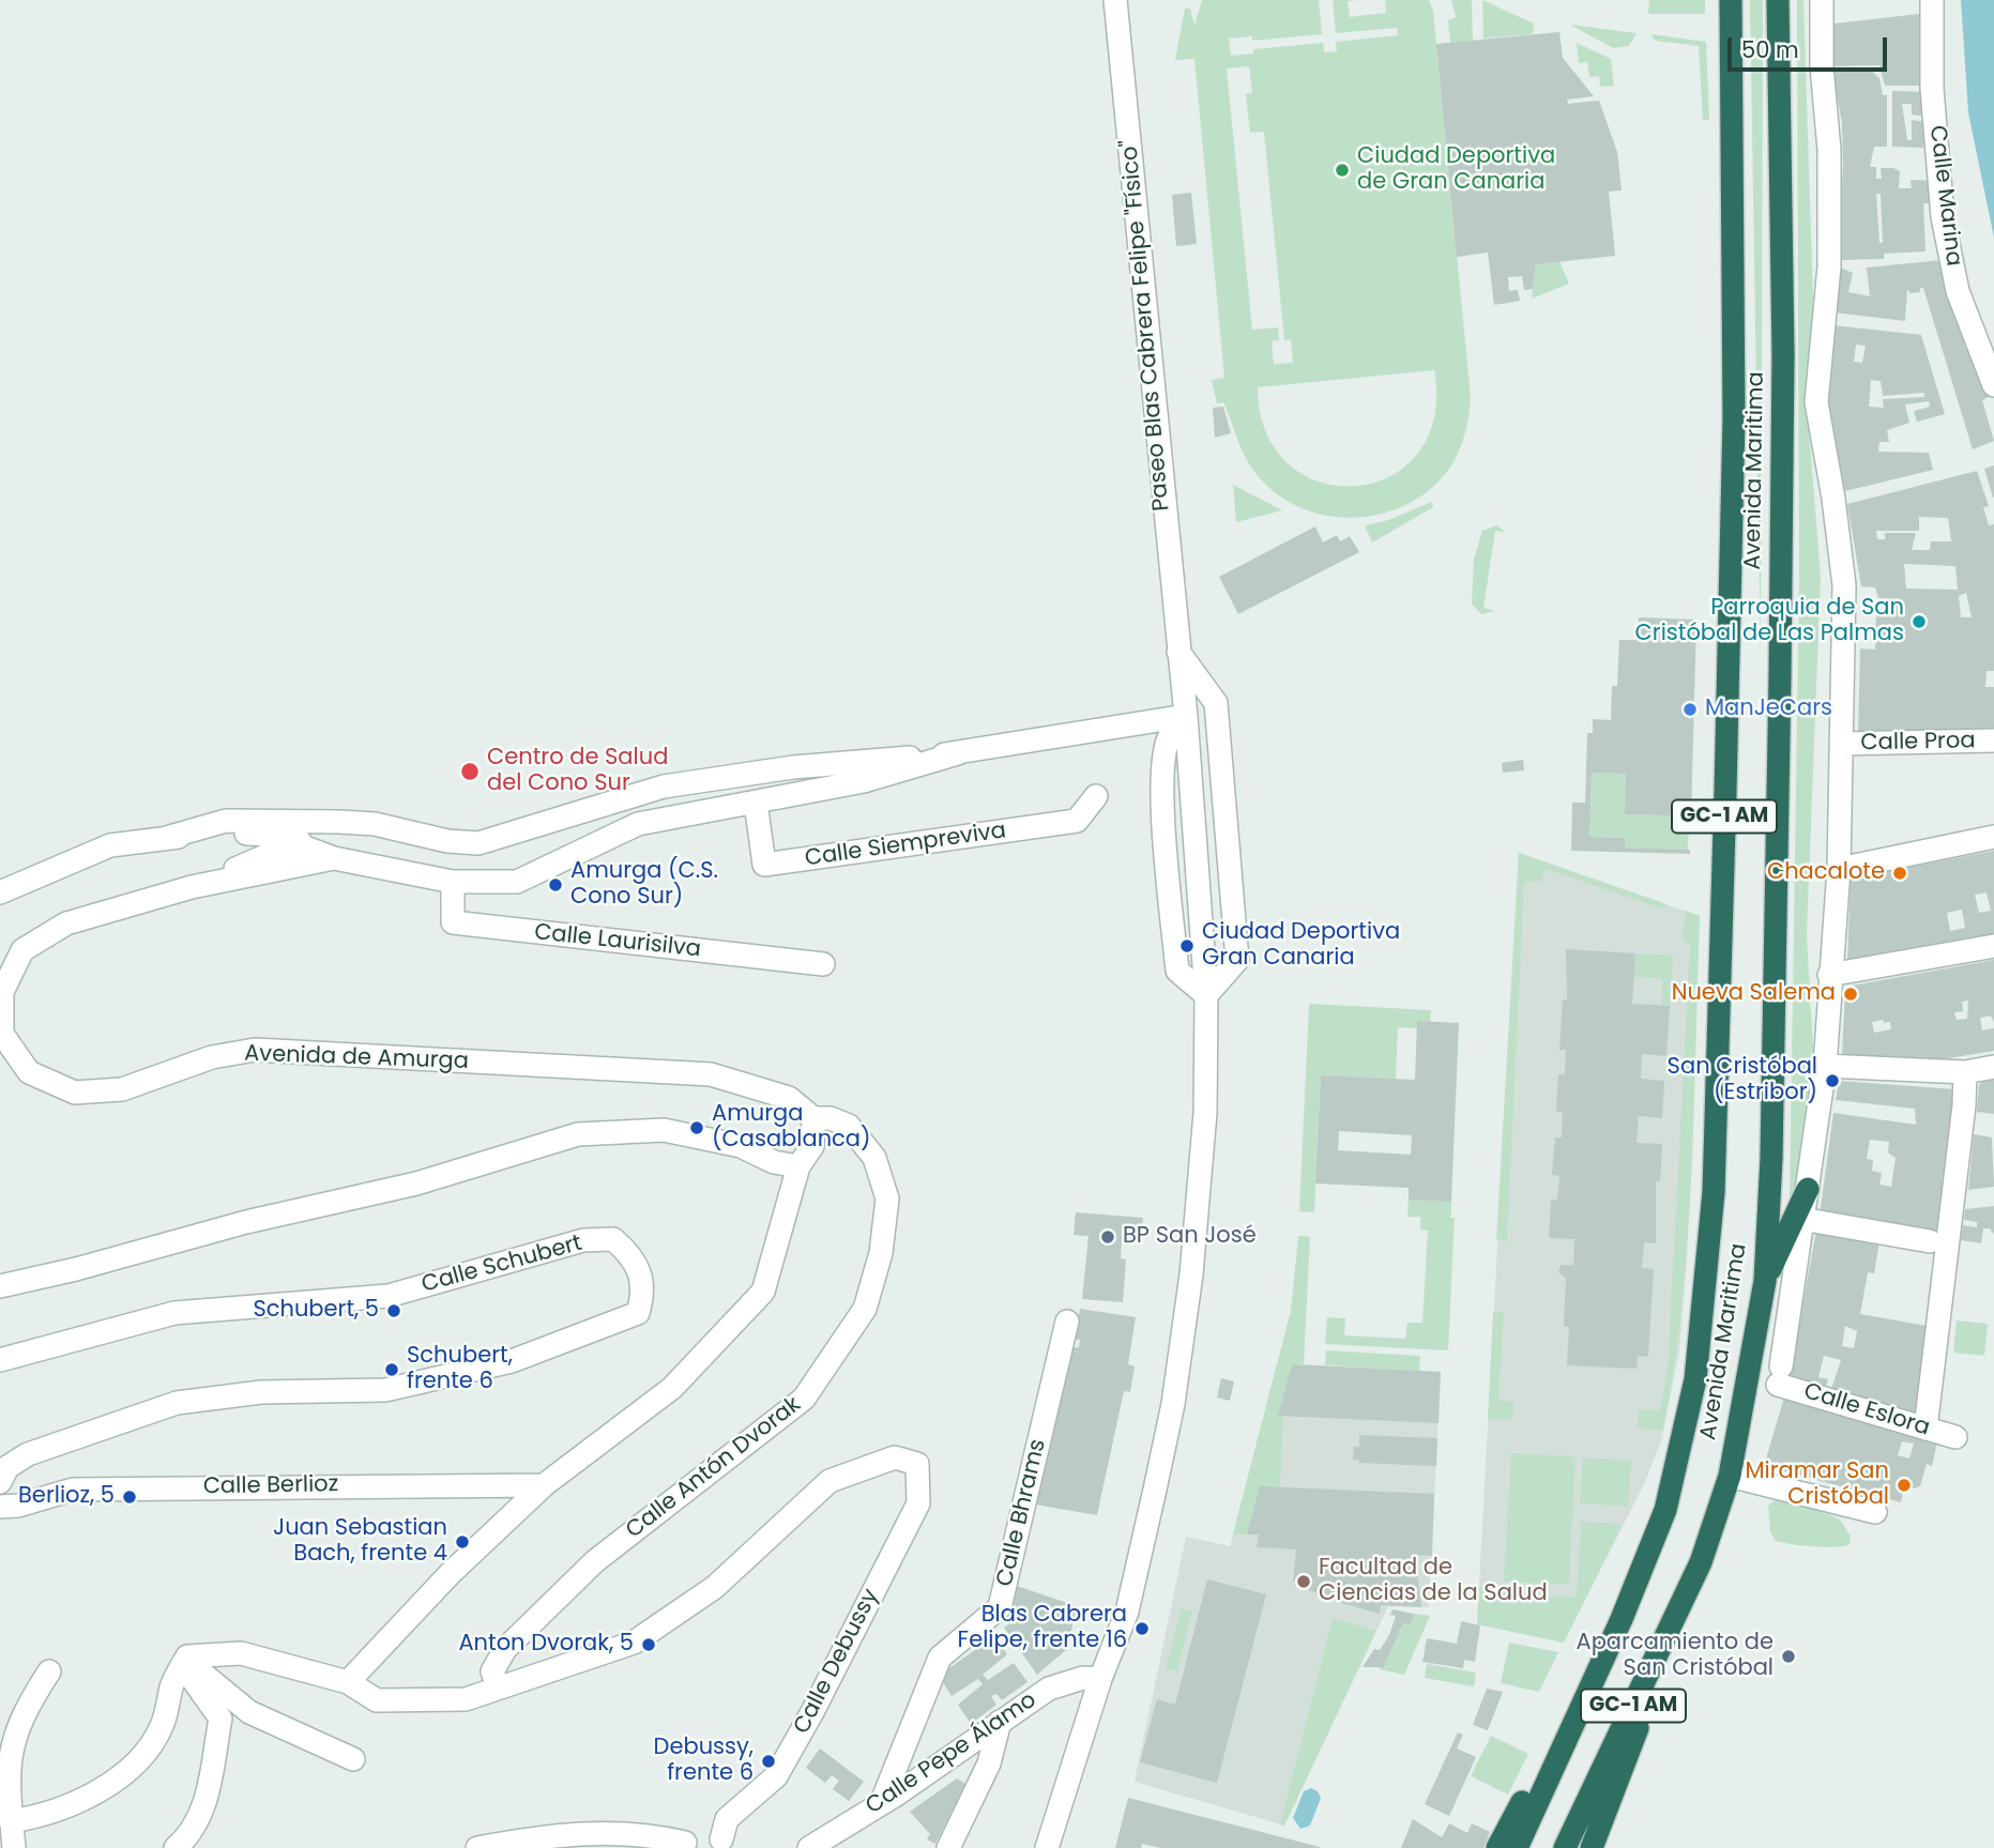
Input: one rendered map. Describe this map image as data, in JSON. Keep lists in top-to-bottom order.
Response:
{
  "streets": {
    "highway": ["Avenida Maritima", "GC-1 AM"],
    "street": [
      "Calle Marina",
      "Paseo Blas Cabrera Felipe \"Físico\"",
      "Calle Proa",
      "Calle Siempreviva",
      "Calle Laurisilva",
      "Avenida de Amurga",
      "Calle Schubert",
      "Calle Eslora",
      "Calle Antón Dvorak",
      "Calle Berlioz",
      "Calle Bhrams",
      "Calle Debussy",
      "Calle Pepe Álamo"
    ]
  },
  "crossings": [
    ["Paseo Blas Cabrera Felipe \"Físico\"", "Avenida de Amurga"],
    ["Paseo Blas Cabrera Felipe \"Físico\"", "Calle Pepe Álamo"],
    ["Calle Siempreviva", "Avenida de Amurga"],
    ["Calle Laurisilva", "Avenida de Amurga"],
    ["Avenida de Amurga", "Calle Antón Dvorak"],
    ["Calle Antón Dvorak", "Calle Debussy"],
    ["Calle Bhrams", "Calle Pepe Álamo"]
  ],
  "places": [
    "Ciudad Deportiva de Gran Canaria",
    "Parroquia de San Cristóbal de Las Palmas",
    "ManJeCars",
    "Centro de Salud del Cono Sur",
    "Chacalote",
    "Amurga (C.S. Cono Sur)",
    "Ciudad Deportiva Gran Canaria",
    "Nueva Salema",
    "San Cristóbal (Estribor)",
    "Amurga (Casablanca)",
    "BP San José",
    "Schubert, 5",
    "Schubert, frente 6",
    "Miramar San Cristóbal",
    "Berlioz, 5",
    "Juan Sebastian Bach, frente 4",
    "Facultad de Ciencias de la Salud",
    "Blas Cabrera Felipe, frente 16",
    "Anton Dvorak, 5",
    "Aparcamiento de San Cristóbal",
    "Debussy, frente 6"
  ],
  "scale_bar": "50 m"
}
